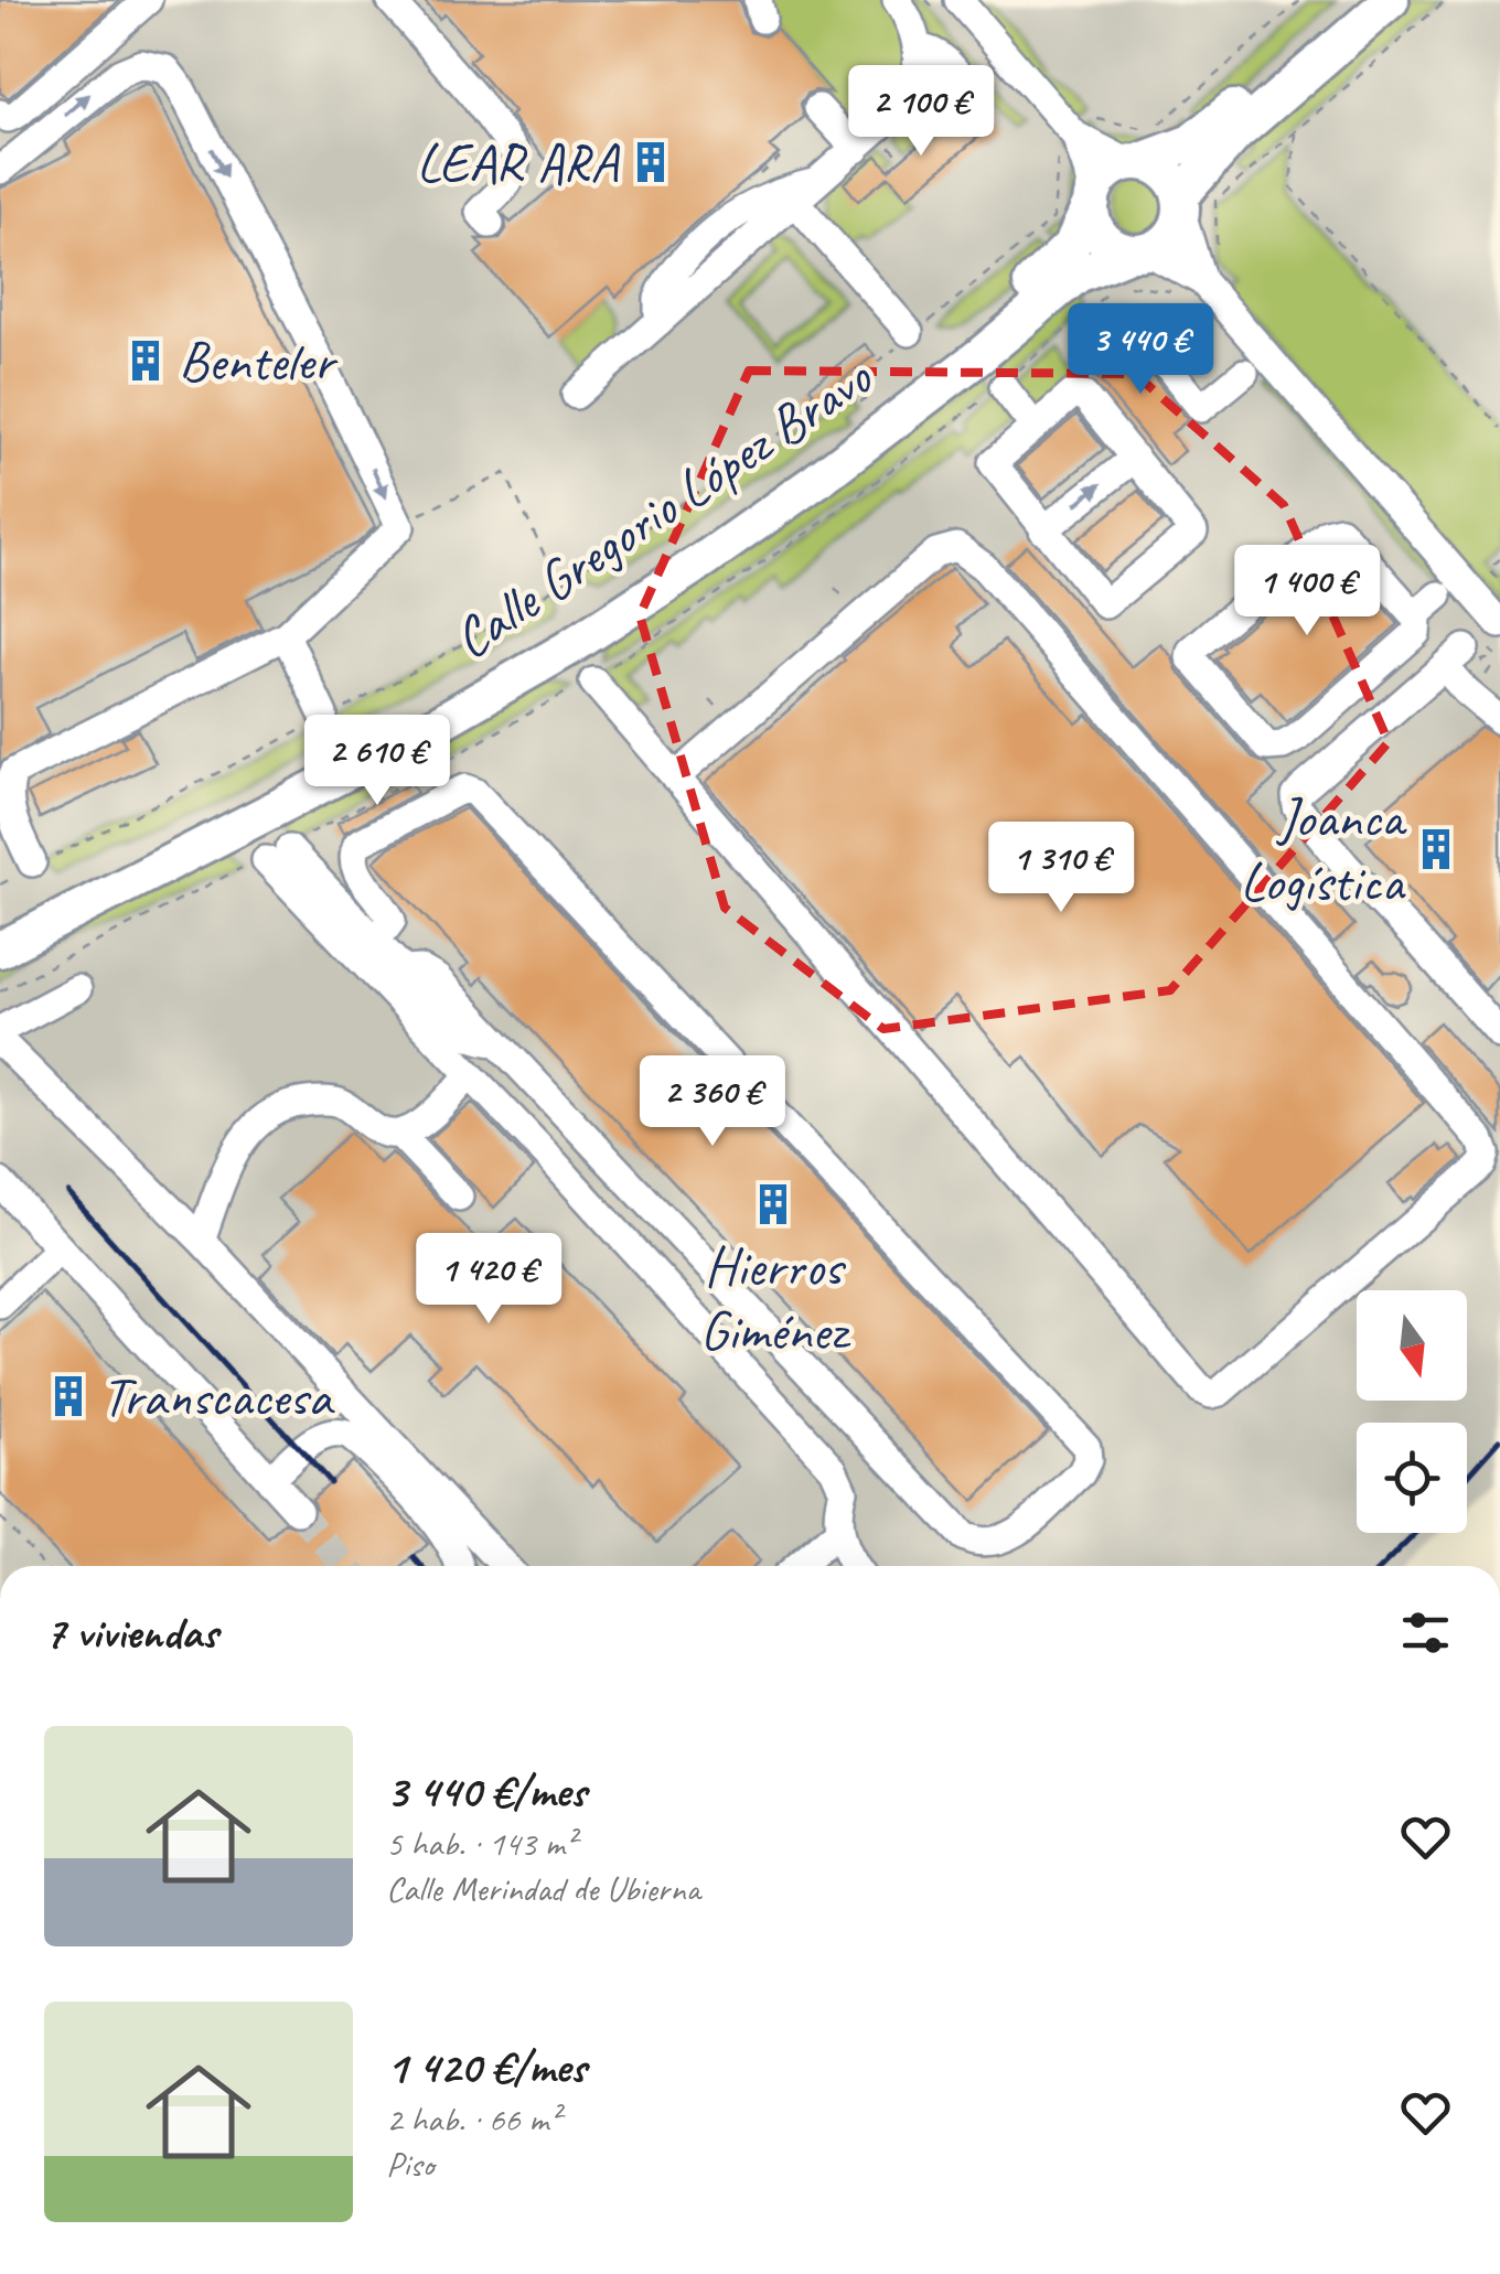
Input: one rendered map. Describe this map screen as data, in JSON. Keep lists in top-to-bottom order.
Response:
{
  "streets": {
    "main road": ["Calle Gregorio López Bravo"]
  },
  "places": {
    "building": [
      "LEAR ARA",
      "Benteler",
      "Joanca Logística",
      "Hierros Giménez",
      "Transcacesa"
    ]
  },
  "north": "bottom",
  "page": {
    "price": [
      "2 100 €",
      "3 440 €",
      "1 400 €",
      "2 610 €",
      "1 310 €",
      "2 360 €",
      "1 420 €"
    ],
    "heading": "7 viviendas",
    "list": [
      {
        "name": "3 440 €/mes",
        "note": "5 hab. · 143 m² · Calle Merindad de Ubierna"
      },
      {
        "name": "1 420 €/mes",
        "note": "2 hab. · 66 m² · Piso"
      }
    ]
  }
}
